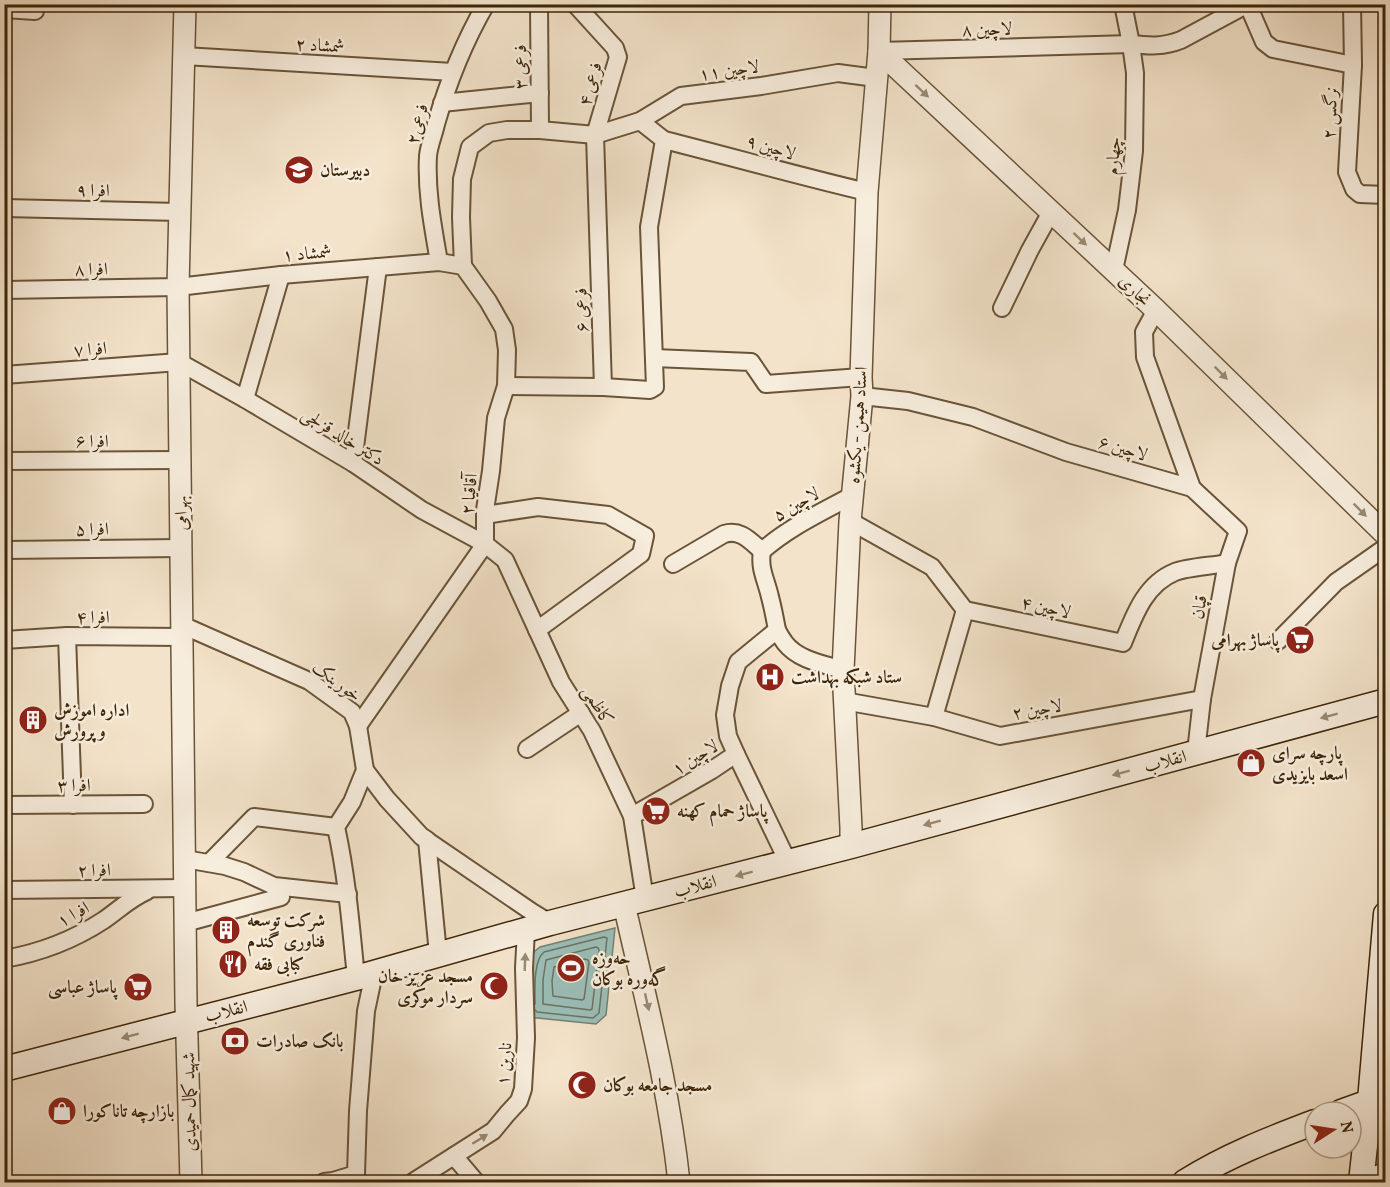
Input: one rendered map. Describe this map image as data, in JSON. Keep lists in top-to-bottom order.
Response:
{
  "streets": {
    "main road": ["انقلاب"],
    "street": [
      "لاچین ۸",
      "شمشاد ۲",
      "فرعی ۳",
      "لاچین ۱۱",
      "فرعی ۴",
      "نرگس ۲",
      "فرعی۲",
      "لاچین ۹",
      "چهارم",
      "افرا ۹",
      "شمشاد ۱",
      "افرا ۸",
      "نجاری",
      "فرعی ۶",
      "افرا ۷",
      "استاد هیمن - یکشوه",
      "دکتر خالد قزلجی",
      "افرا ۶",
      "لاچین ۶",
      "آقاقیا ۲",
      "لاچین ۵",
      "بهرامی",
      "افرا ۵",
      "لاچین ۴",
      "قپان",
      "افرا ۴",
      "خورینک",
      "کاظمی",
      "لاچین ۲",
      "لاچین ۱",
      "افرا ۳",
      "افرا ۲",
      "افرا ۱",
      "نارین ۱",
      "شهید کمال حمیدی"
    ]
  },
  "crossings": [
    ["لاچین ۸", "چهارم"],
    ["لاچین ۸", "نجاری"],
    ["لاچین ۸", "استاد هیمن - یکشوه"],
    ["شمشاد ۲", "فرعی۲"],
    ["شمشاد ۲", "بهرامی"],
    ["فرعی ۳", "فرعی ۴"],
    ["لاچین ۱۱", "فرعی ۴"],
    ["لاچین ۱۱", "فرعی ۶"],
    ["لاچین ۱۱", "استاد هیمن - یکشوه"],
    ["فرعی ۴", "فرعی ۶"],
    ["فرعی۲", "شمشاد ۱"],
    ["لاچین ۹", "استاد هیمن - یکشوه"],
    ["چهارم", "نجاری"],
    ["افرا ۹", "بهرامی"],
    ["شمشاد ۱", "افرا ۸"],
    ["شمشاد ۱", "بهرامی"],
    ["افرا ۸", "بهرامی"],
    ["نجاری", "استاد هیمن - یکشوه"],
    ["نجاری", "لاچین ۶"],
    ["افرا ۷", "دکتر خالد قزلجی"],
    ["افرا ۷", "بهرامی"],
    ["استاد هیمن - یکشوه", "لاچین ۶"],
    ["استاد هیمن - یکشوه", "لاچین ۵"],
    ["استاد هیمن - یکشوه", "لاچین ۲"],
    ["استاد هیمن - یکشوه", "انقلاب"],
    ["دکتر خالد قزلجی", "آقاقیا ۲"],
    ["دکتر خالد قزلجی", "بهرامی"],
    ["دکتر خالد قزلجی", "کاظمی"],
    ["افرا ۶", "بهرامی"],
    ["لاچین ۶", "قپان"],
    ["آقاقیا ۲", "کاظمی"],
    ["بهرامی", "افرا ۵"],
    ["بهرامی", "افرا ۴"],
    ["بهرامی", "خورینک"],
    ["بهرامی", "انقلاب"],
    ["بهرامی", "افرا ۲"],
    ["بهرامی", "شهید کمال حمیدی"],
    ["لاچین ۴", "قپان"],
    ["قپان", "لاچین ۲"],
    ["قپان", "انقلاب"],
    ["افرا ۴", "خورینک"],
    ["کاظمی", "لاچین ۱"],
    ["کاظمی", "انقلاب"],
    ["انقلاب", "نارین ۱"],
    ["انقلاب", "شهید کمال حمیدی"],
    ["افرا ۲", "افرا ۱"]
  ],
  "one_way": ["نجاری", "انقلاب", "نارین ۱"],
  "places": {
    "school or university": ["دبیرستان"],
    "supermarket": ["پاساژ بهرامی", "پاساژ حمام کهنه", "پاساژ عباسی"],
    "hospital": ["ستاد شبکه بهداشت"],
    "building": ["اداره اموزش و پرورش", "شرکت توسعه فناوری گندم"],
    "shop": ["پارچه سرای اسعد بایزیدی", "بازارچه تاناکورا"],
    "restaurant": ["کبابی فقه"],
    "sports": ["حه‌وزه گه‌وره بوکان"],
    "mosque": ["مسجد عزیز خان سردار موکری", "مسجد جامعه بوکان"],
    "bank": ["بانک صادرات"]
  },
  "north": "right"
}
